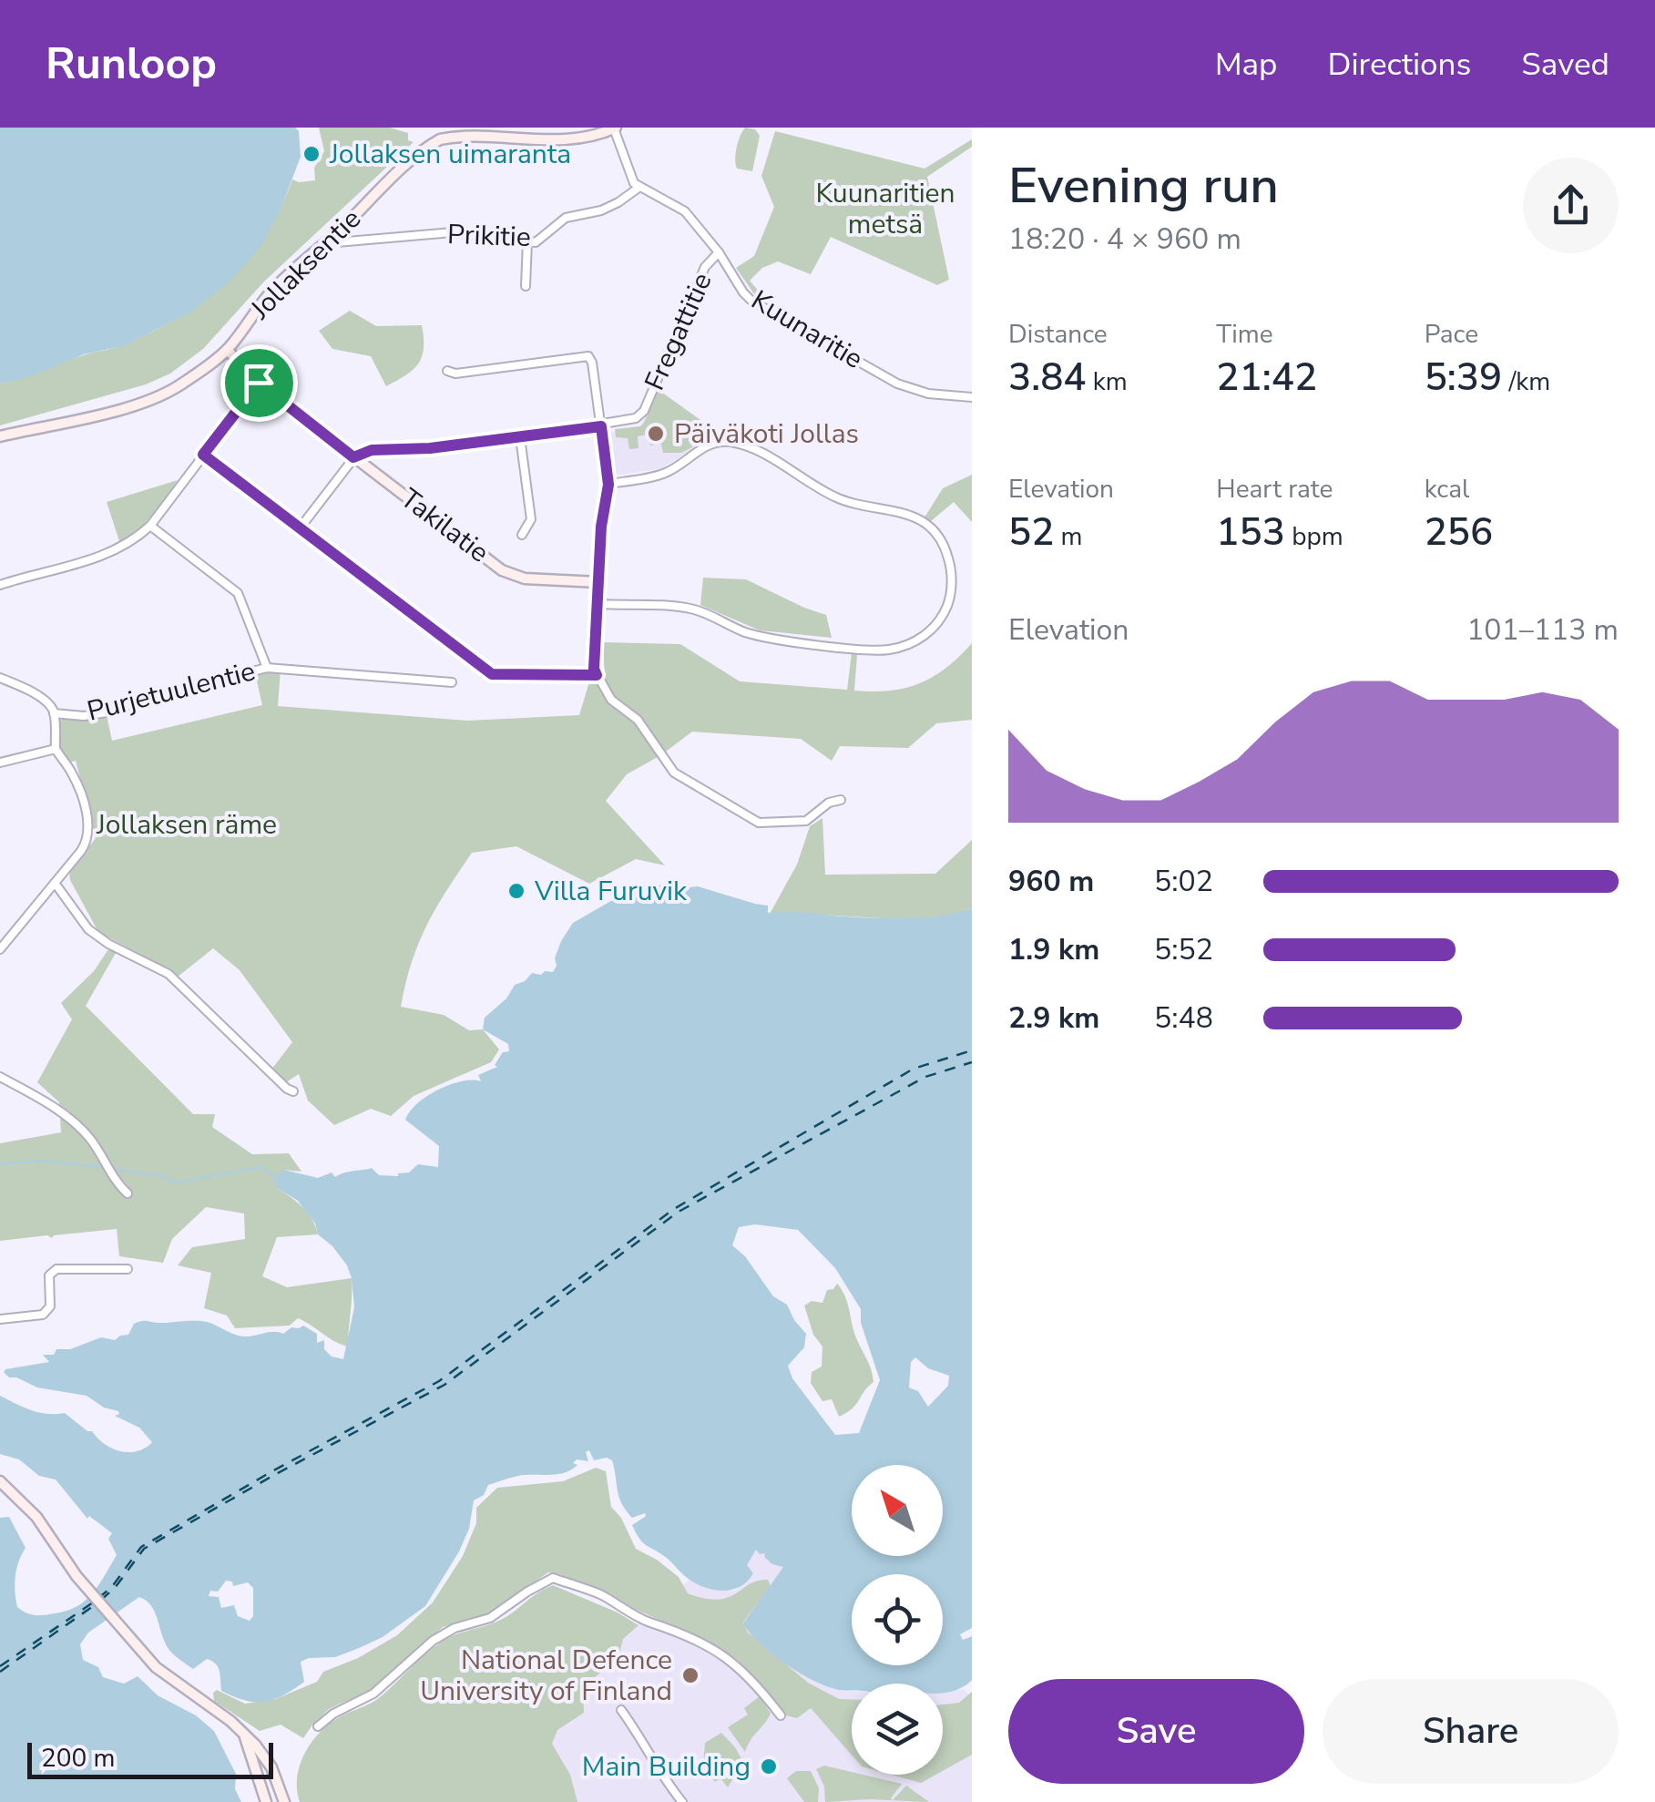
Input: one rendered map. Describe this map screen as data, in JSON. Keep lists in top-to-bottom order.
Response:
{
  "streets": {
    "main road": ["Jollaksentie", "Takilatie"],
    "street": [
      "Prikitie",
      "Kuunaritie",
      "Fregattitie",
      "Purjetuulentie"
    ]
  },
  "crossings": [
    ["Prikitie", "Jollaksentie"],
    ["Prikitie", "Kuunaritie"],
    ["Jollaksentie", "Takilatie"],
    ["Kuunaritie", "Fregattitie"],
    ["Fregattitie", "Takilatie"]
  ],
  "parks": ["Kuunaritien metsä", "Jollaksen räme"],
  "places": [
    "Jollaksen uimaranta",
    "Päiväkoti Jollas",
    "Villa Furuvik",
    "National Defence University of Finland",
    "Main Building"
  ],
  "scale_bar": "200 m",
  "north": "top left",
  "page": {
    "header": "Runloop",
    "nav": ["Map", "Directions", "Saved"],
    "heading": ["Evening run", "18:20 · 4 × 960 m"],
    "stats": [
      ["Distance", "3.84 km"],
      ["Time", "21:42"],
      ["Pace", "5:39 /km"],
      ["Elevation", "52 m"],
      ["Heart rate", "153 bpm"],
      ["kcal", "256"]
    ],
    "chart": ["Elevation", "101–113 m"],
    "list": [
      {
        "name": "960 m",
        "note": "5:02"
      },
      {
        "name": "1.9 km",
        "note": "5:52"
      },
      {
        "name": "2.9 km",
        "note": "5:48"
      }
    ],
    "buttons": ["Save", "Share"],
    "scale": "200 m"
  }
}
